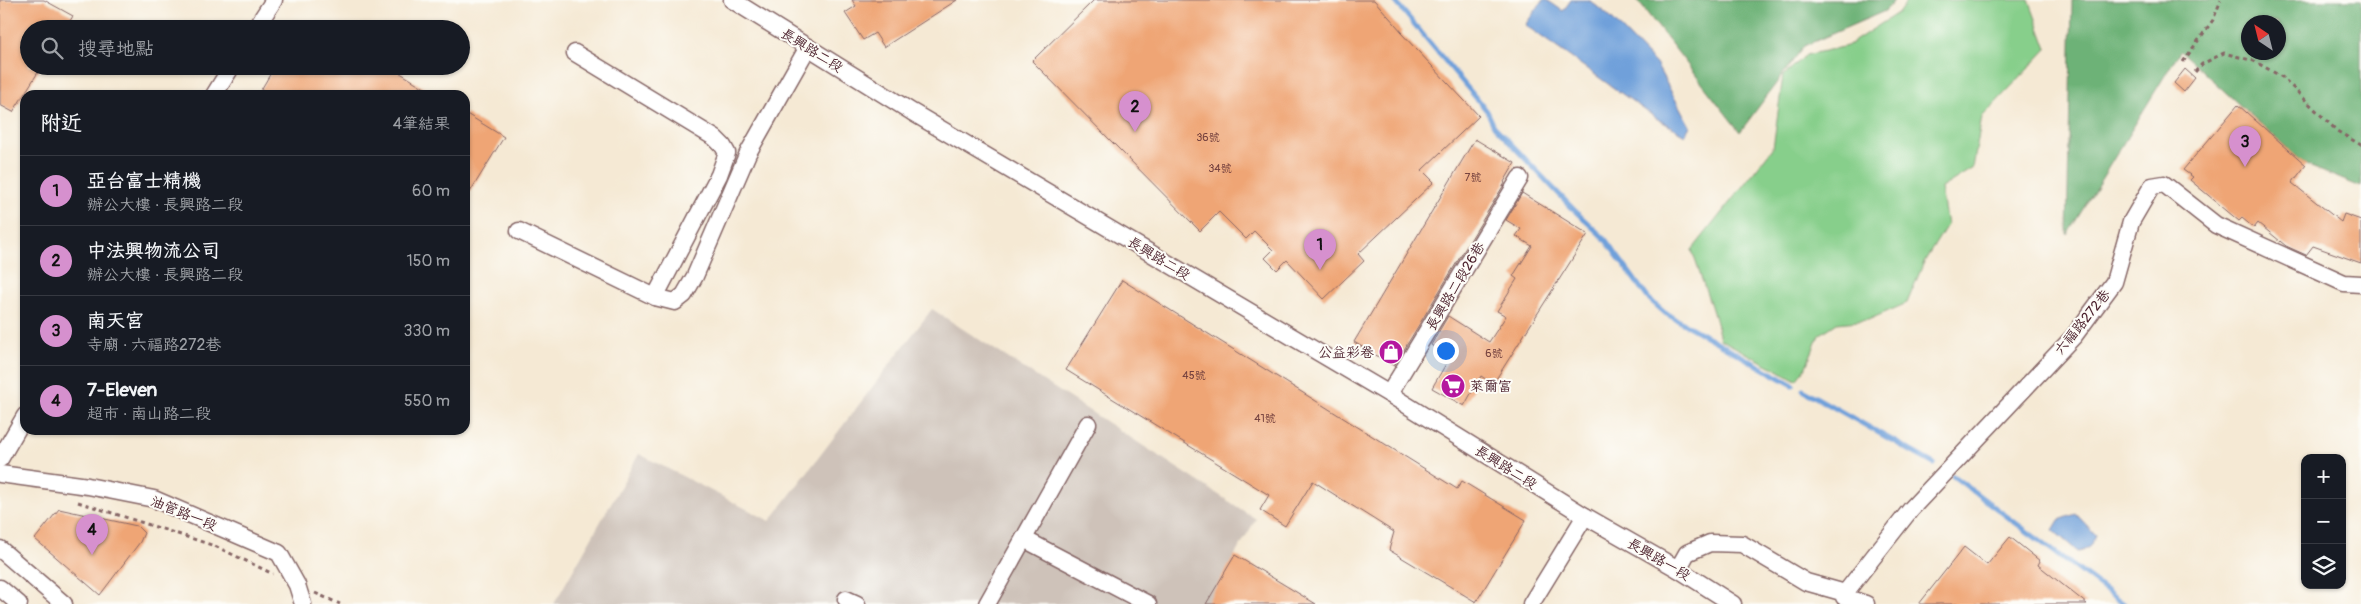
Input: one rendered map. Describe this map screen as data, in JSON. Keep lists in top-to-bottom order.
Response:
{
  "streets": {
    "street": [
      "長興路二段",
      "長興路二段26巷",
      "六福路272巷",
      "油管路一段",
      "長興路一段"
    ]
  },
  "crossings": [
    ["長興路二段", "長興路二段26巷"],
    ["長興路二段", "長興路一段"]
  ],
  "places": {
    "shop": ["公益彩卷"],
    "supermarket": ["萊爾富"]
  },
  "house_numbers": [
    "36號",
    "34號",
    "7號",
    "6號",
    "45號",
    "41號"
  ],
  "north": "top left",
  "page": {
    "search": "搜尋地點",
    "heading": ["附近", "4筆結果"],
    "pins": [
      "2",
      "3",
      "1",
      "4"
    ],
    "list": [
      {
        "mark": "1",
        "name": "亞台富士精機",
        "note": "辦公大樓 · 長興路二段",
        "value": "60 m"
      },
      {
        "mark": "2",
        "name": "中法興物流公司",
        "note": "辦公大樓 · 長興路二段",
        "value": "150 m"
      },
      {
        "mark": "3",
        "name": "南天宮",
        "note": "寺廟 · 六福路272巷",
        "value": "330 m"
      },
      {
        "mark": "4",
        "name": "7-Eleven",
        "note": "超市 · 南山路二段",
        "value": "550 m"
      }
    ],
    "map_buttons": ["+", "−"]
  }
}
